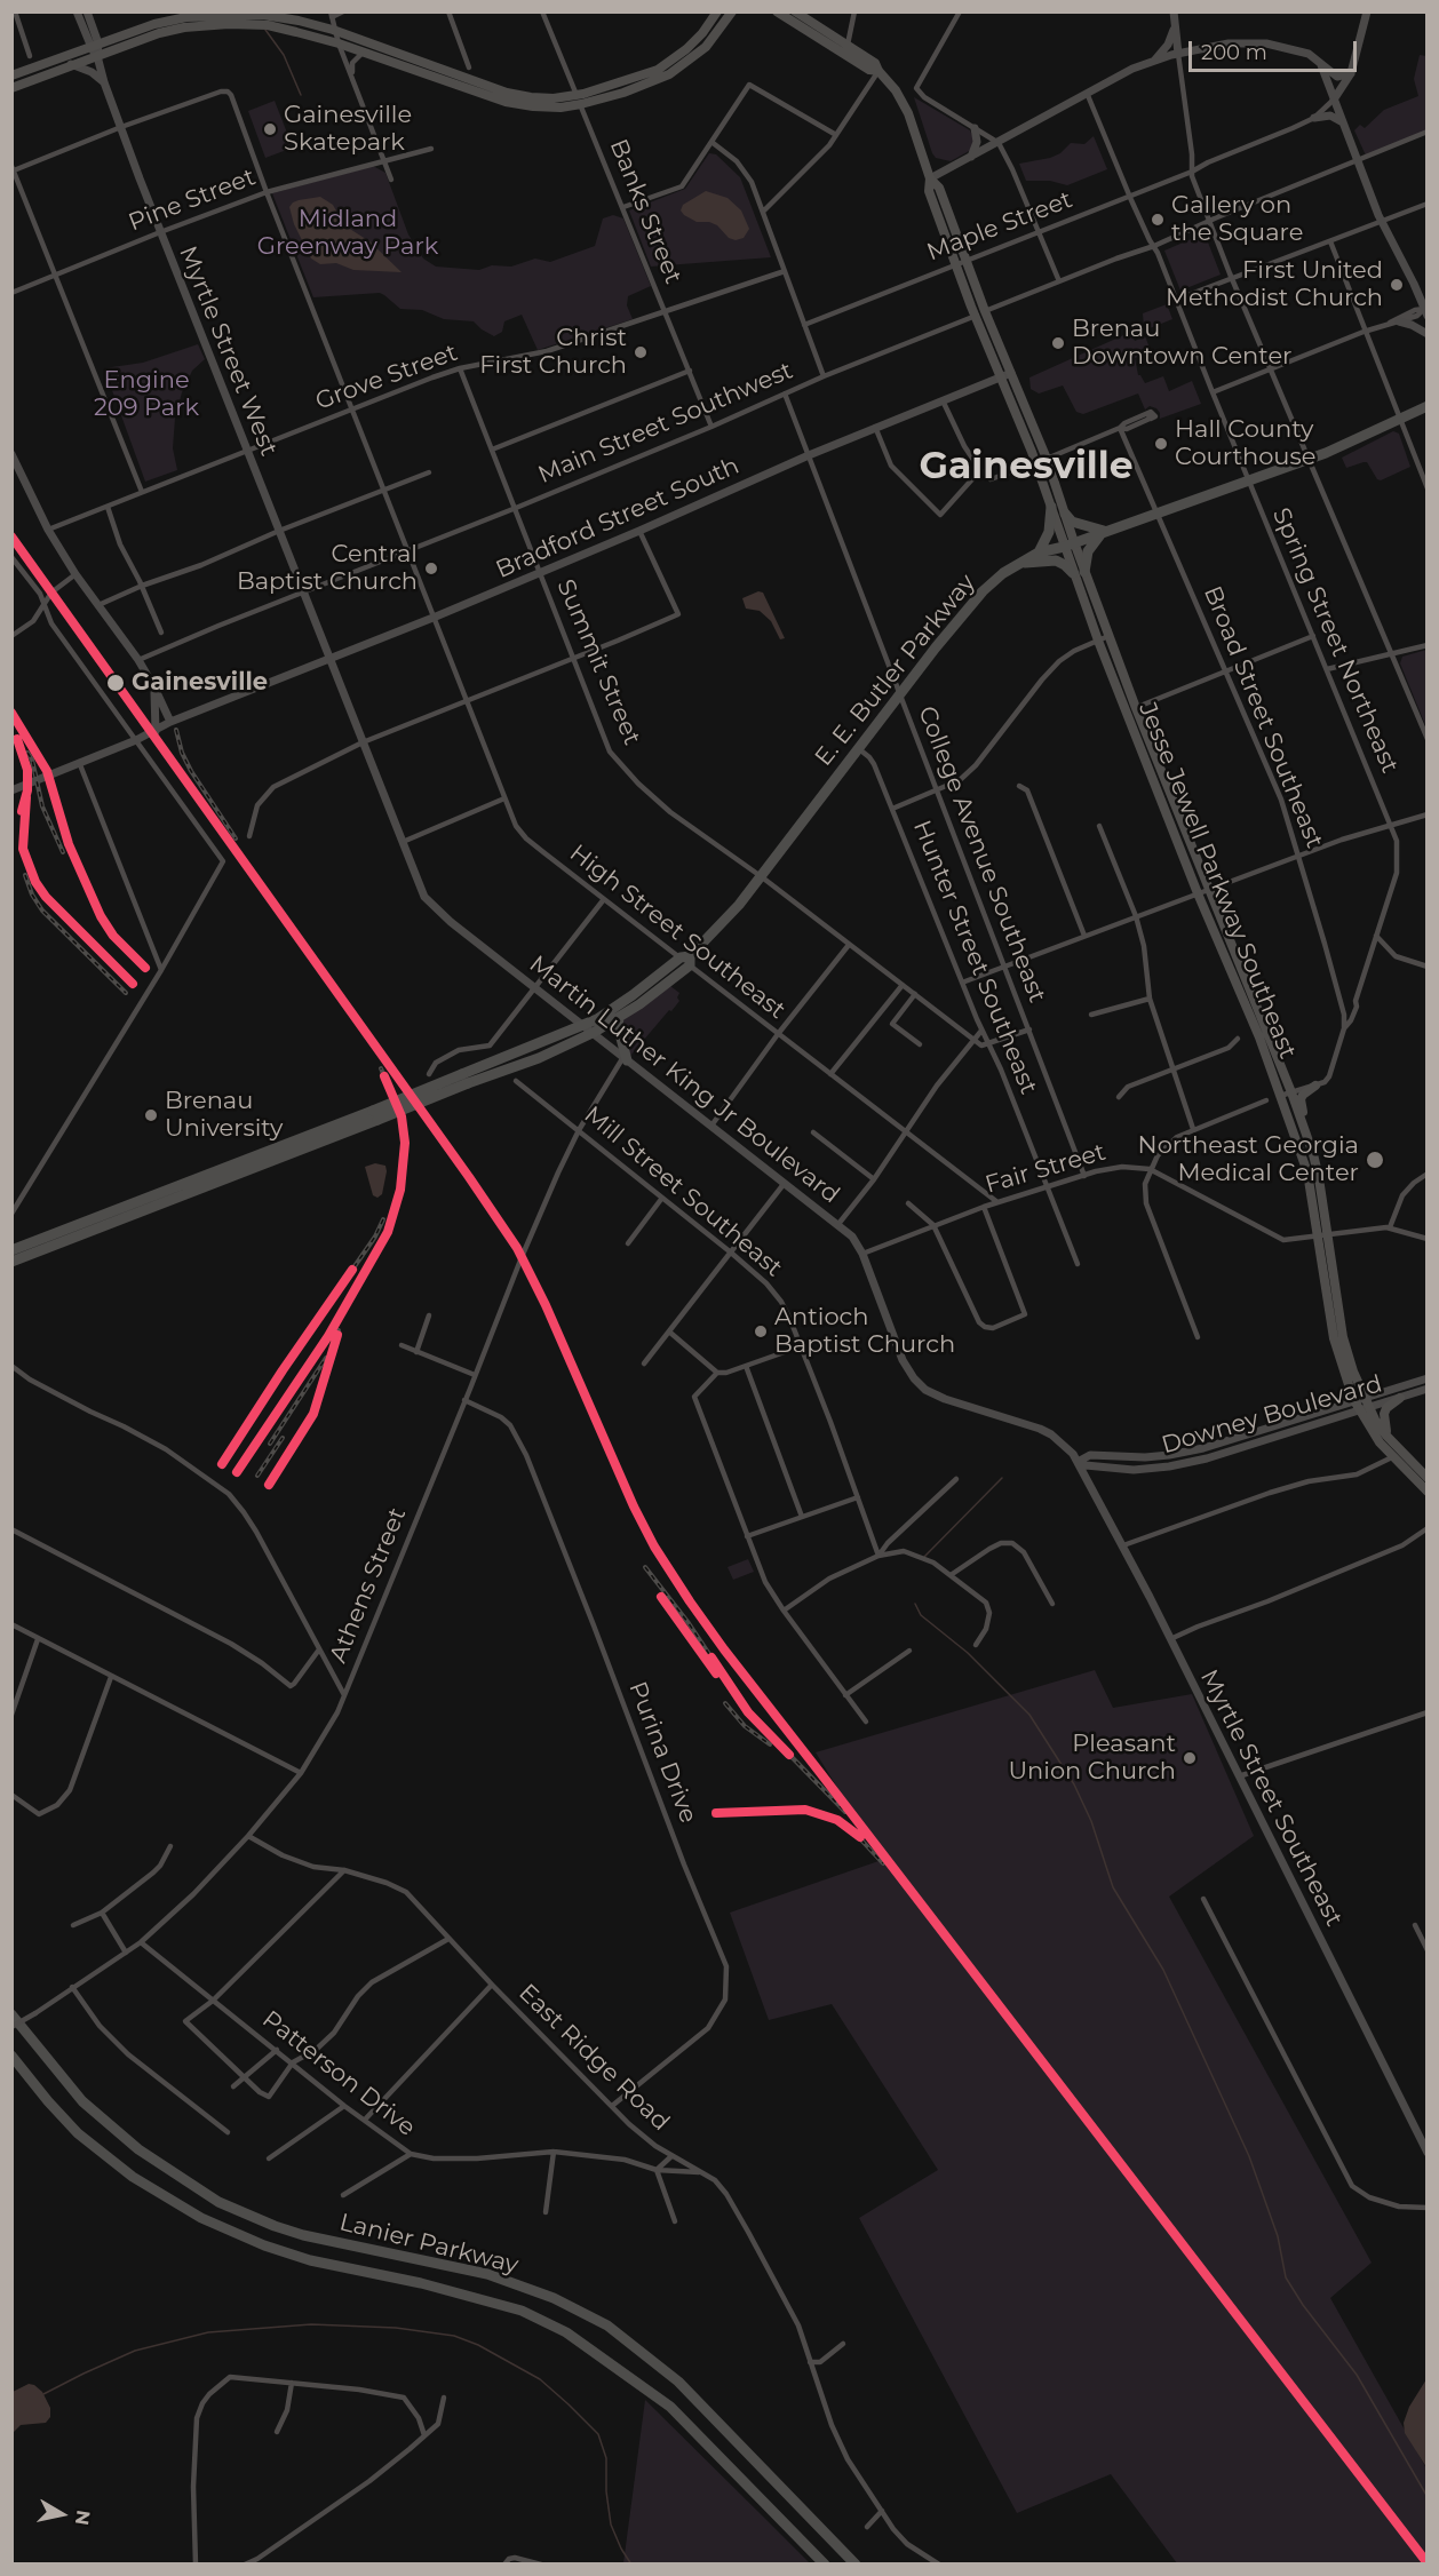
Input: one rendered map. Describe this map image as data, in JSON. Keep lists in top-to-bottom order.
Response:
{
  "streets": {
    "highway": ["E. E. Butler Parkway", "Lanier Parkway"],
    "main road": ["Jesse Jewell Parkway Southeast"],
    "street": [
      "Pine Street",
      "Banks Street",
      "Maple Street",
      "Myrtle Street West",
      "Grove Street",
      "Main Street Southwest",
      "Bradford Street South",
      "Spring Street Northeast",
      "Summit Street",
      "Broad Street Southeast",
      "College Avenue Southeast",
      "High Street Southeast",
      "Hunter Street Southeast",
      "Martin Luther King Jr Boulevard",
      "Fair Street",
      "Mill Street Southeast",
      "Downey Boulevard",
      "Athens Street",
      "Purina Drive",
      "Myrtle Street Southeast",
      "East Ridge Road",
      "Patterson Drive"
    ]
  },
  "crossings": [
    ["Pine Street", "Myrtle Street West"],
    ["Pine Street", "High Street Southeast"],
    ["Banks Street", "Grove Street"],
    ["Banks Street", "Main Street Southwest"],
    ["Maple Street", "Spring Street Northeast"],
    ["Maple Street", "Jesse Jewell Parkway Southeast"],
    ["Myrtle Street West", "Grove Street"],
    ["Myrtle Street West", "Main Street Southwest"],
    ["Myrtle Street West", "Bradford Street South"],
    ["Myrtle Street West", "High Street Southeast"],
    ["Myrtle Street West", "Martin Luther King Jr Boulevard"],
    ["Grove Street", "Summit Street"],
    ["Grove Street", "High Street Southeast"],
    ["Main Street Southwest", "Spring Street Northeast"],
    ["Main Street Southwest", "Summit Street"],
    ["Main Street Southwest", "College Avenue Southeast"],
    ["Main Street Southwest", "Jesse Jewell Parkway Southeast"],
    ["Main Street Southwest", "High Street Southeast"],
    ["Bradford Street South", "Summit Street"],
    ["Bradford Street South", "College Avenue Southeast"],
    ["Bradford Street South", "Jesse Jewell Parkway Southeast"],
    ["Bradford Street South", "High Street Southeast"],
    ["Bradford Street South", "Martin Luther King Jr Boulevard"],
    ["Spring Street Northeast", "E. E. Butler Parkway"],
    ["Spring Street Northeast", "Broad Street Southeast"],
    ["Summit Street", "E. E. Butler Parkway"],
    ["Summit Street", "Hunter Street Southeast"],
    ["E. E. Butler Parkway", "Broad Street Southeast"],
    ["E. E. Butler Parkway", "College Avenue Southeast"],
    ["E. E. Butler Parkway", "Jesse Jewell Parkway Southeast"],
    ["E. E. Butler Parkway", "High Street Southeast"],
    ["E. E. Butler Parkway", "Hunter Street Southeast"],
    ["E. E. Butler Parkway", "Martin Luther King Jr Boulevard"],
    ["College Avenue Southeast", "Fair Street"],
    ["Jesse Jewell Parkway Southeast", "Downey Boulevard"],
    ["High Street Southeast", "Fair Street"],
    ["Hunter Street Southeast", "Fair Street"],
    ["Martin Luther King Jr Boulevard", "Fair Street"],
    ["Martin Luther King Jr Boulevard", "Downey Boulevard"],
    ["Martin Luther King Jr Boulevard", "Athens Street"],
    ["Martin Luther King Jr Boulevard", "Myrtle Street Southeast"],
    ["Mill Street Southeast", "Athens Street"],
    ["Downey Boulevard", "Myrtle Street Southeast"],
    ["Athens Street", "Purina Drive"],
    ["Athens Street", "East Ridge Road"],
    ["Athens Street", "Patterson Drive"],
    ["Purina Drive", "East Ridge Road"],
    ["East Ridge Road", "Patterson Drive"]
  ],
  "districts": ["Gainesville"],
  "parks": ["Midland Greenway Park", "Engine 209 Park"],
  "places": [
    "Gainesville Skatepark",
    "Gallery on the Square",
    "First United Methodist Church",
    "Brenau Downtown Center",
    "Christ First Church",
    "Hall County Courthouse",
    "Central Baptist Church",
    "Gainesville",
    "Brenau University",
    "Northeast Georgia Medical Center",
    "Antioch Baptist Church",
    "Pleasant Union Church"
  ],
  "scale_bar": "200 m",
  "north": "right"
}
